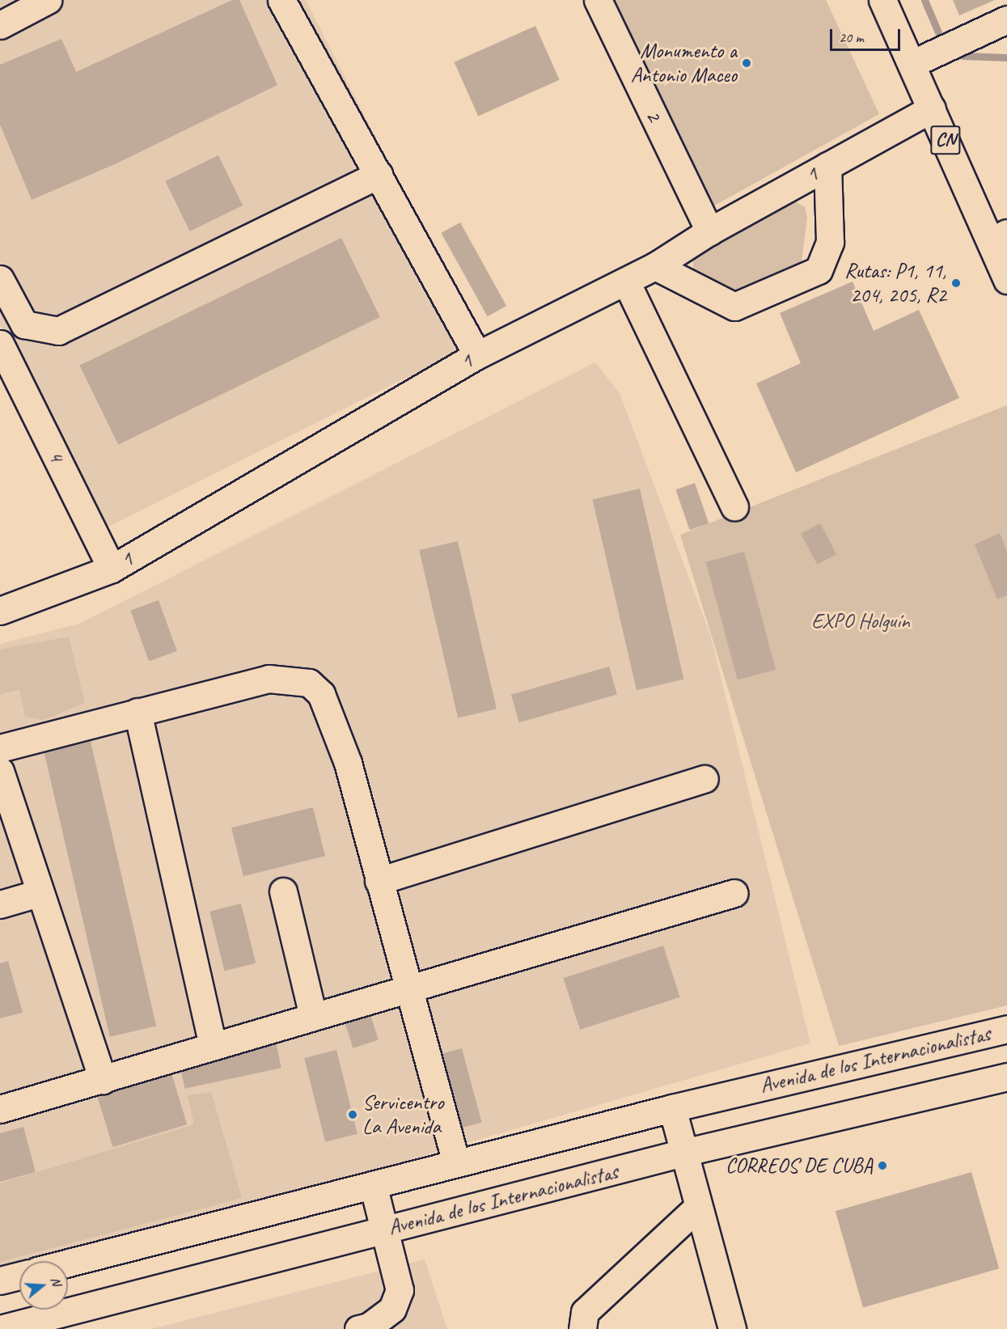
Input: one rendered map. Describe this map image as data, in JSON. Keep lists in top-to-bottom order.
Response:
{
  "streets": {
    "main road": [
      "2",
      "CN",
      "1",
      "4",
      "Avenida de los Internacionalistas"
    ]
  },
  "crossings": [
    ["2", "1"],
    ["CN", "1"],
    ["1", "4"]
  ],
  "parks": ["EXPO Holguín"],
  "places": [
    "Monumento a Antonio Maceo",
    "Rutas: P1, 11, 204, 205, R2",
    "Servicentro La Avenida",
    "CORREOS DE CUBA"
  ],
  "scale_bar": "20 m",
  "north": "right"
}
